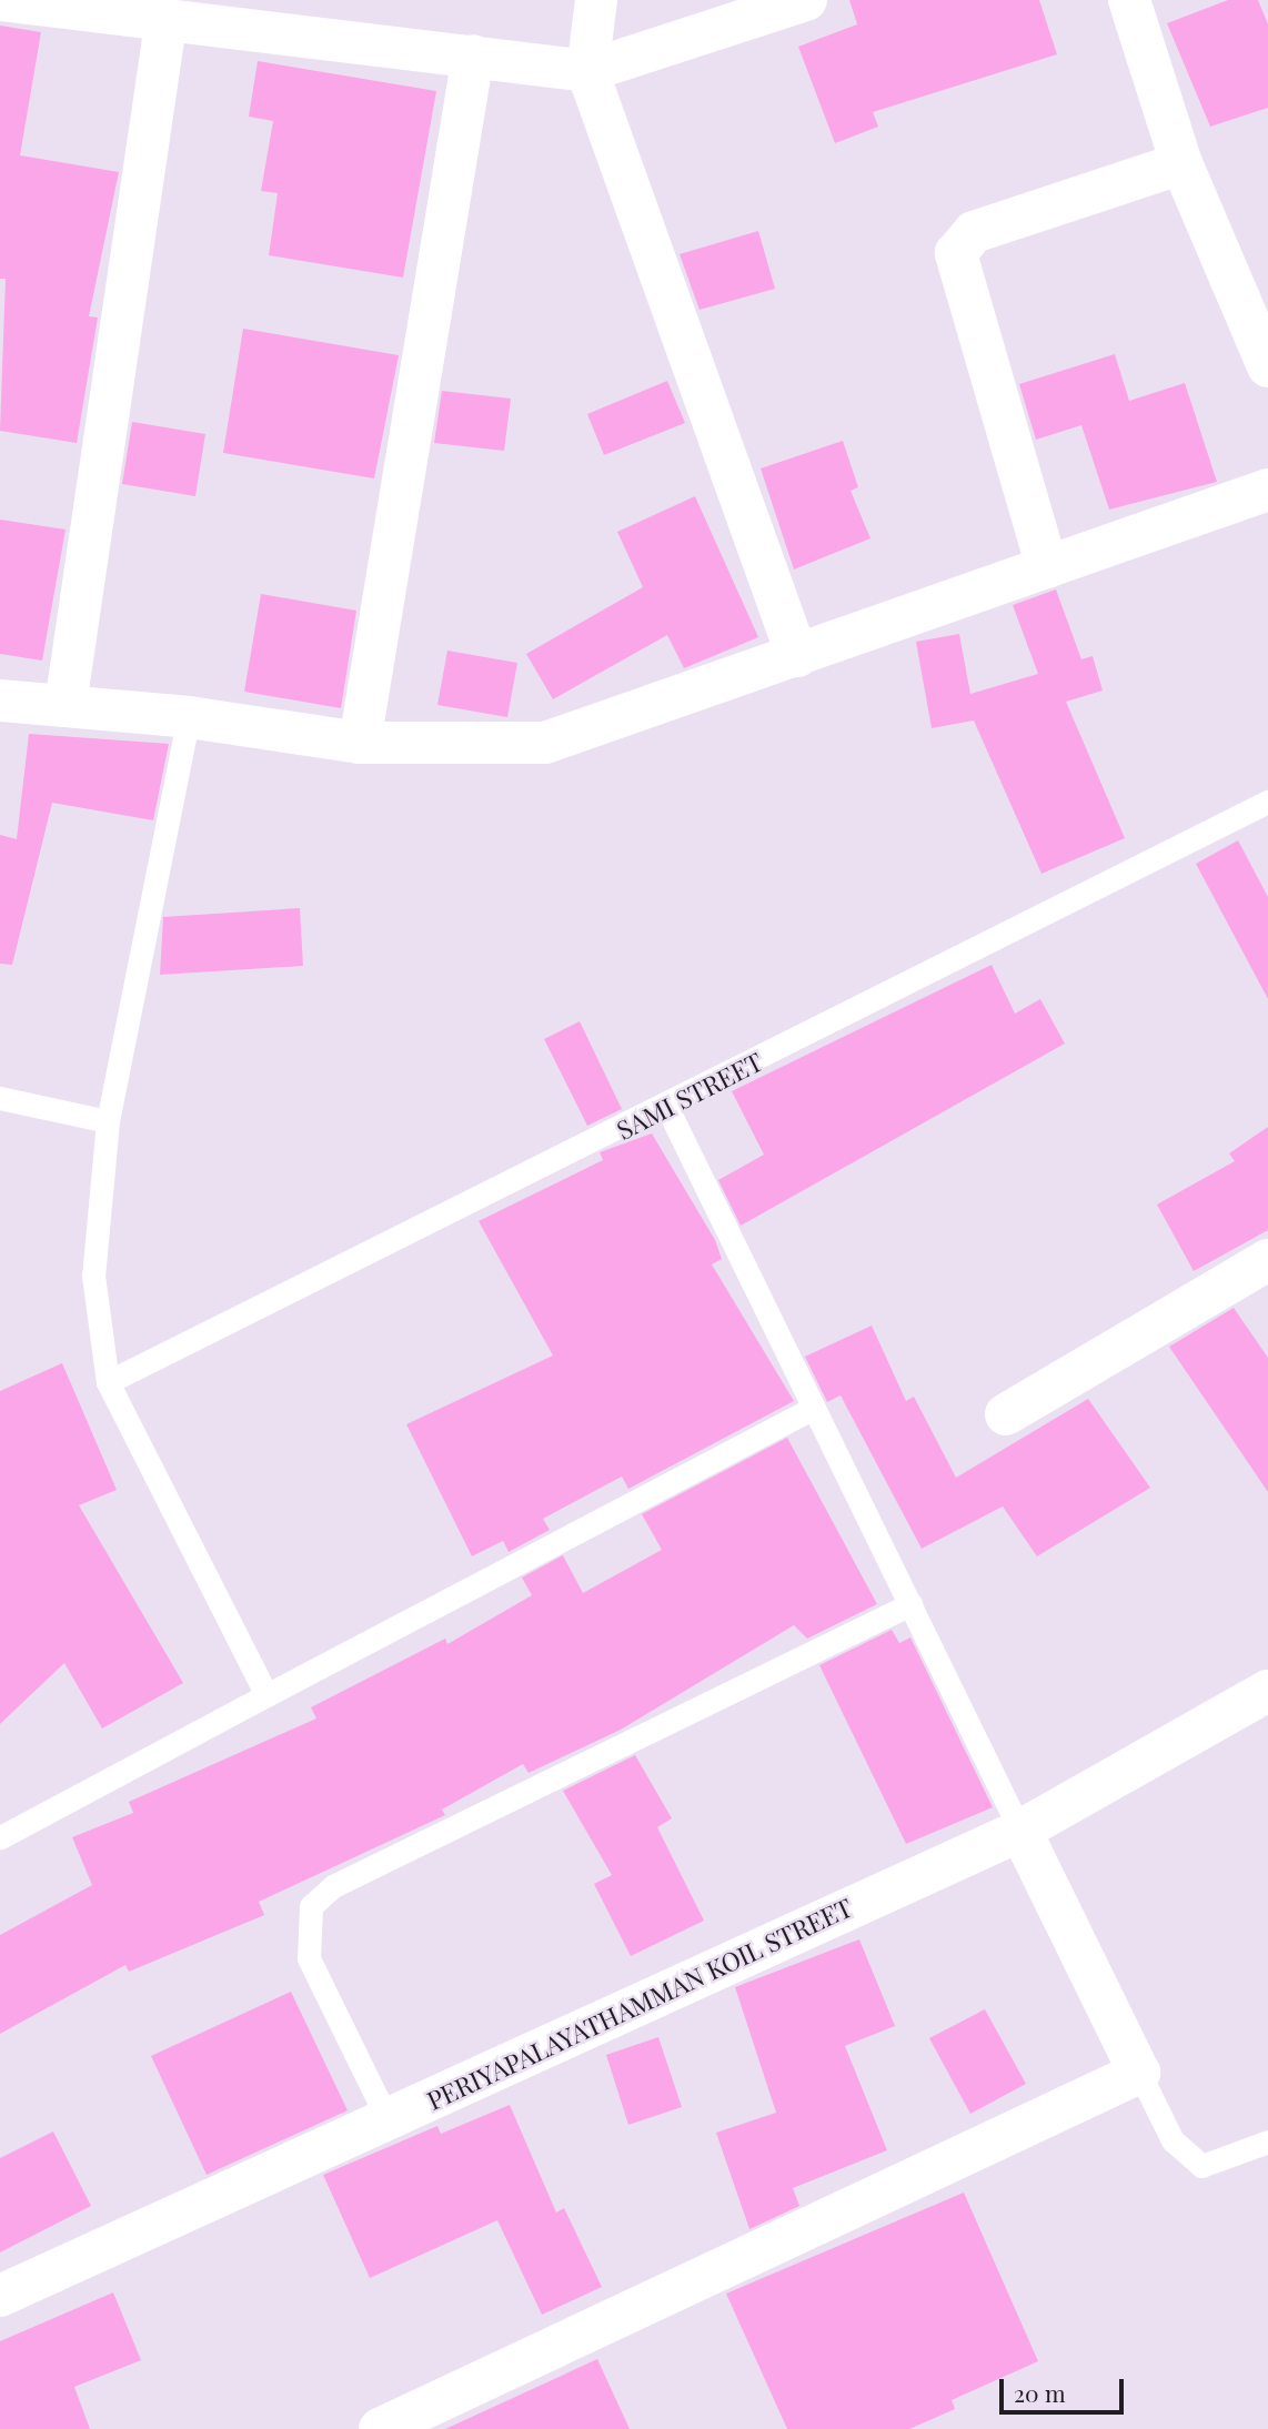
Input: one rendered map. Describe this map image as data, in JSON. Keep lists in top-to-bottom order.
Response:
{
  "streets": {
    "street": ["PERIYAPALAYATHAMMAN KOIL STREET"],
    "lane": ["SAMI STREET"]
  },
  "scale_bar": "20 m"
}
